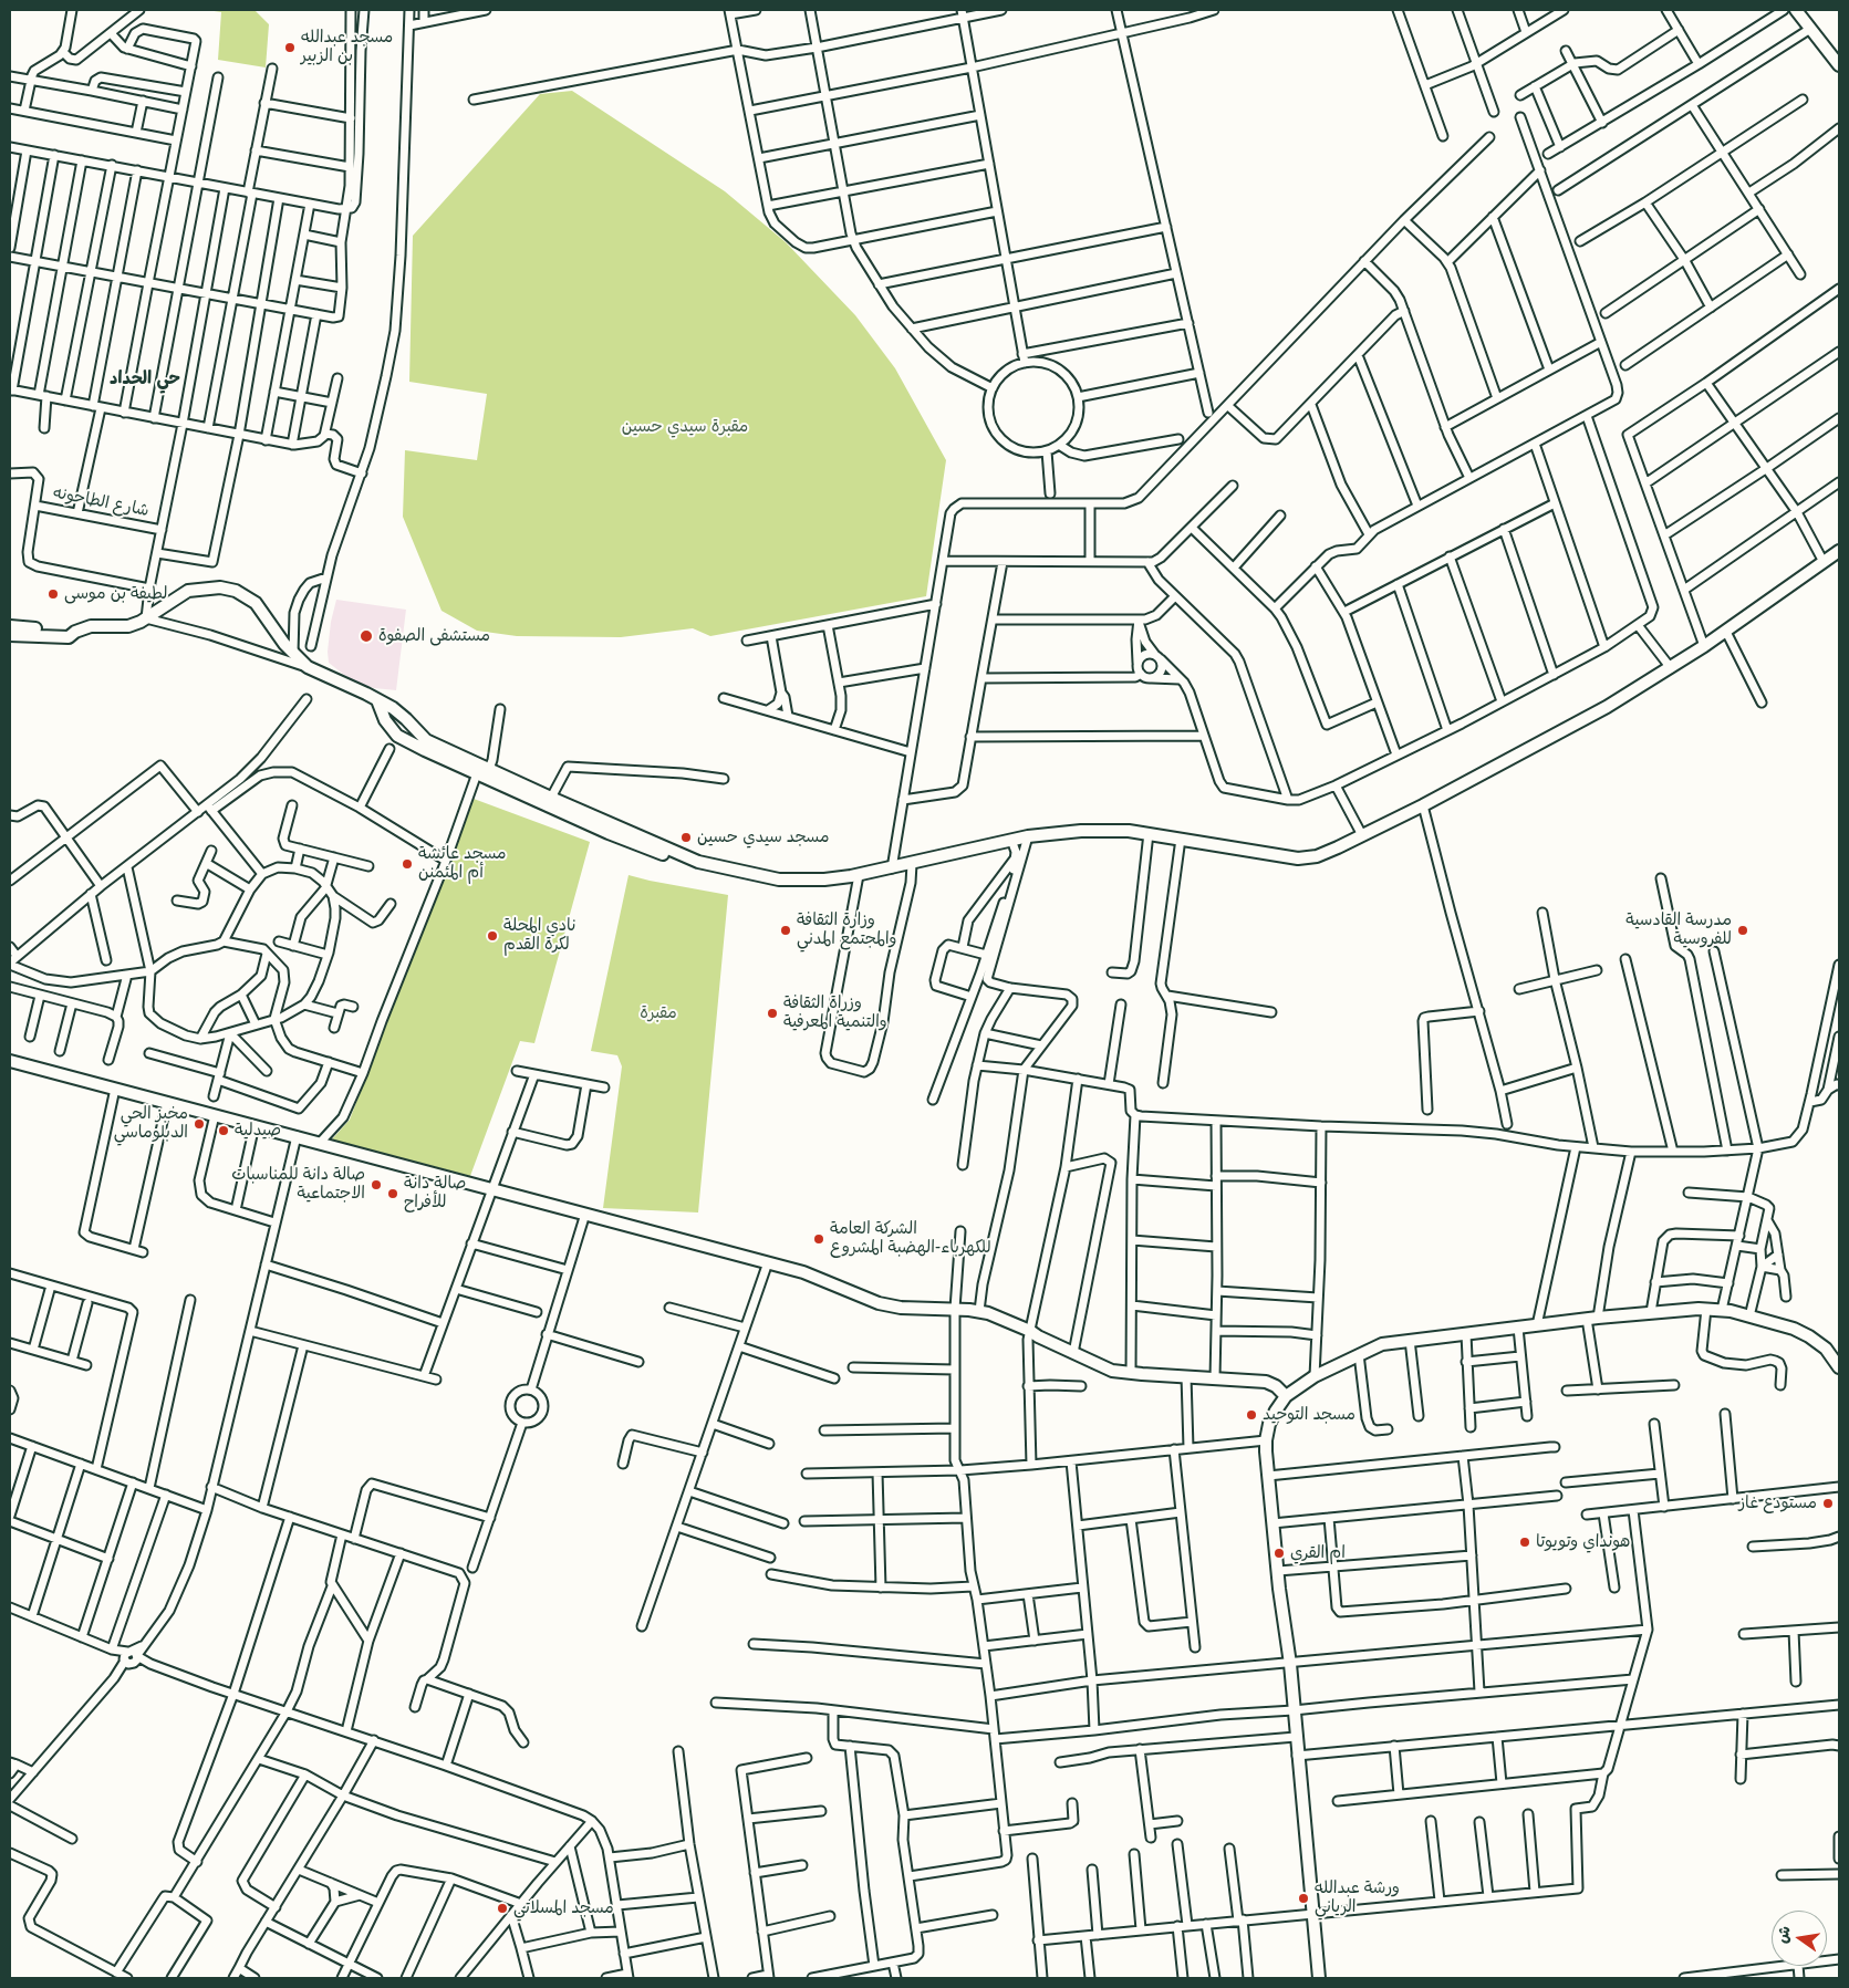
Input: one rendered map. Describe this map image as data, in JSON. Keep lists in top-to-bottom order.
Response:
{
  "streets": {
    "street": ["شارع الطاحونه"]
  },
  "districts": ["حي الحداد"],
  "parks": ["مقبرة سيدي حسين", "مقبرة"],
  "places": [
    "مسجد عبدالله بن الزبير",
    "لطيفة بن موسى",
    "مستشفى الصفوة",
    "مسجد سيدي حسين",
    "مسجد عائشة أم المئمنن",
    "وزارة الثقافة والمجتمع المدني",
    "مدرسة القادسية للفروسية",
    "نادي المحلة لكرة القدم",
    "وزراة الثقافة والتنمية المعرفية",
    "مخبز الحي الدبلوماسي",
    "صيدلية",
    "صالة دانة للمناسبات الاجتماعية",
    "صالة دانة للأفراح",
    "الشركة العامة للكهرباء-الهضبة المشروع",
    "مسجد التوحيد",
    "مستودع غاز",
    "هونداي وتويوتا",
    "ام القري",
    "ورشة عبدالله الرياني",
    "مسجد المسلاتي"
  ],
  "north": "left"
}
